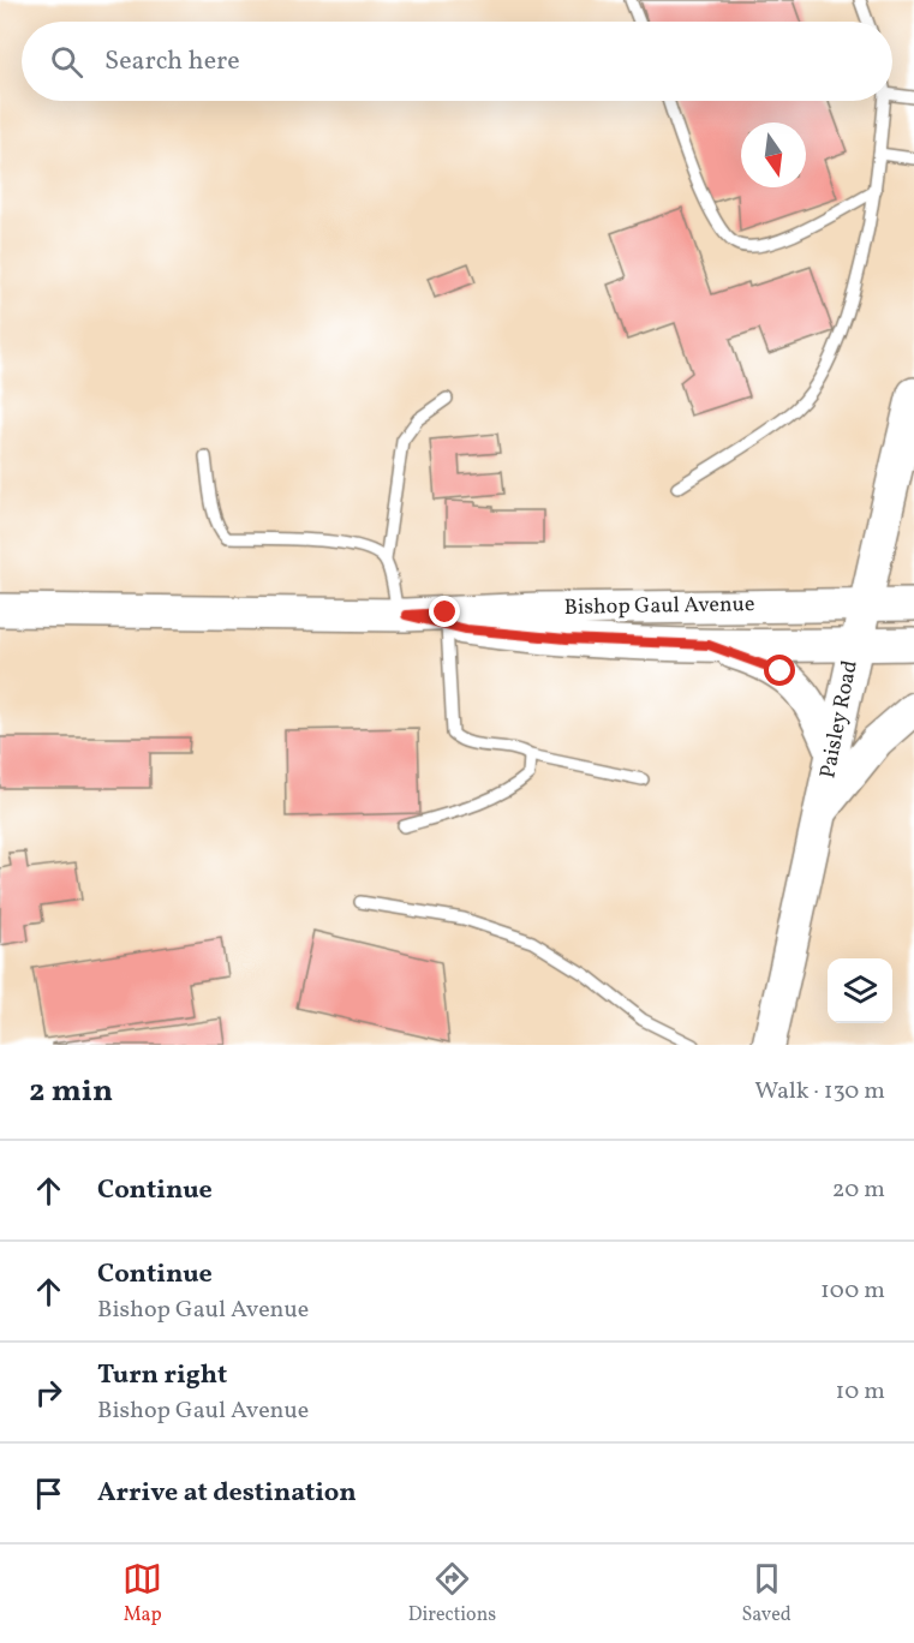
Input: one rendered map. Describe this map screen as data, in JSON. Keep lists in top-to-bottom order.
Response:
{
  "streets": {
    "main road": ["Bishop Gaul Avenue", "Paisley Road"]
  },
  "crossings": [
    ["Bishop Gaul Avenue", "Paisley Road"]
  ],
  "north": "bottom",
  "page": {
    "search": "Search here",
    "heading": ["2 min", "Walk · 130 m"],
    "list": [
      ["Continue", "20 m"],
      ["Continue", "Bishop Gaul Avenue", "100 m"],
      ["Turn right", "Bishop Gaul Avenue", "10 m"],
      "Arrive at destination"
    ],
    "nav": ["Map", "Directions", "Saved"]
  }
}
